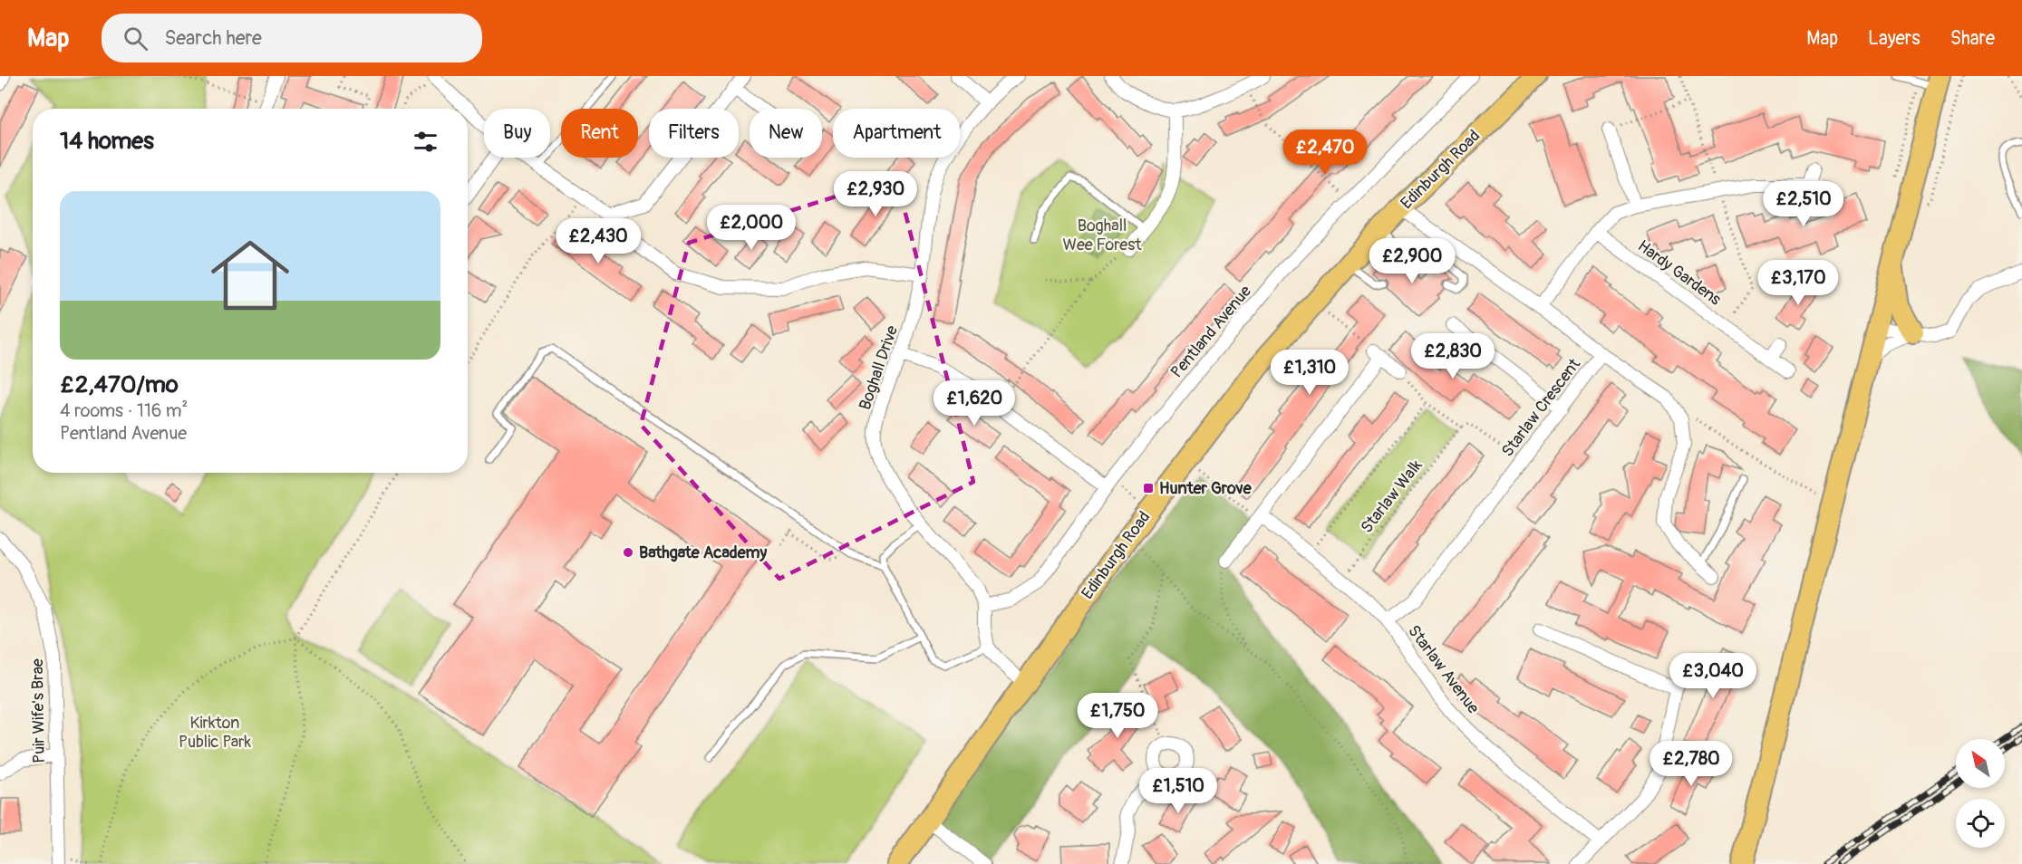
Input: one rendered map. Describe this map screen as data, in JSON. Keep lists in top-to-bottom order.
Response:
{
  "streets": {
    "main road": ["Edinburgh Road"],
    "street": [
      "Hardy Gardens",
      "Pentland Avenue",
      "Boghall Drive",
      "Starlaw Crescent",
      "Starlaw Avenue",
      "Puir Wife's Brae"
    ],
    "path": ["Starlaw Walk"]
  },
  "crossings": [
    ["Edinburgh Road", "Starlaw Crescent"],
    ["Pentland Avenue", "Boghall Drive"],
    ["Starlaw Crescent", "Starlaw Avenue"],
    ["Starlaw Walk", "Starlaw Avenue"]
  ],
  "parks": ["Boghall Wee Forest", "Kirkton Public Park"],
  "places": {
    "transit": ["Hunter Grove"],
    "other": ["Bathgate Academy"]
  },
  "north": "top left",
  "page": {
    "header": "Map",
    "search": "Search here",
    "nav": ["Map", "Layers", "Share"],
    "chip": [
      "Buy",
      "Rent",
      "Filters",
      "New",
      "Apartment"
    ],
    "heading": "14 homes",
    "price": [
      "£2,470",
      "£2,930",
      "£2,510",
      "£2,000",
      "£2,430",
      "£2,900",
      "£3,170",
      "£2,830",
      "£1,310",
      "£1,620",
      "£3,040",
      "£1,750",
      "£2,780",
      "£1,510"
    ],
    "list": [
      {
        "name": "£2,470/mo",
        "note": "4 rooms · 116 m² · Pentland Avenue"
      }
    ]
  }
}
